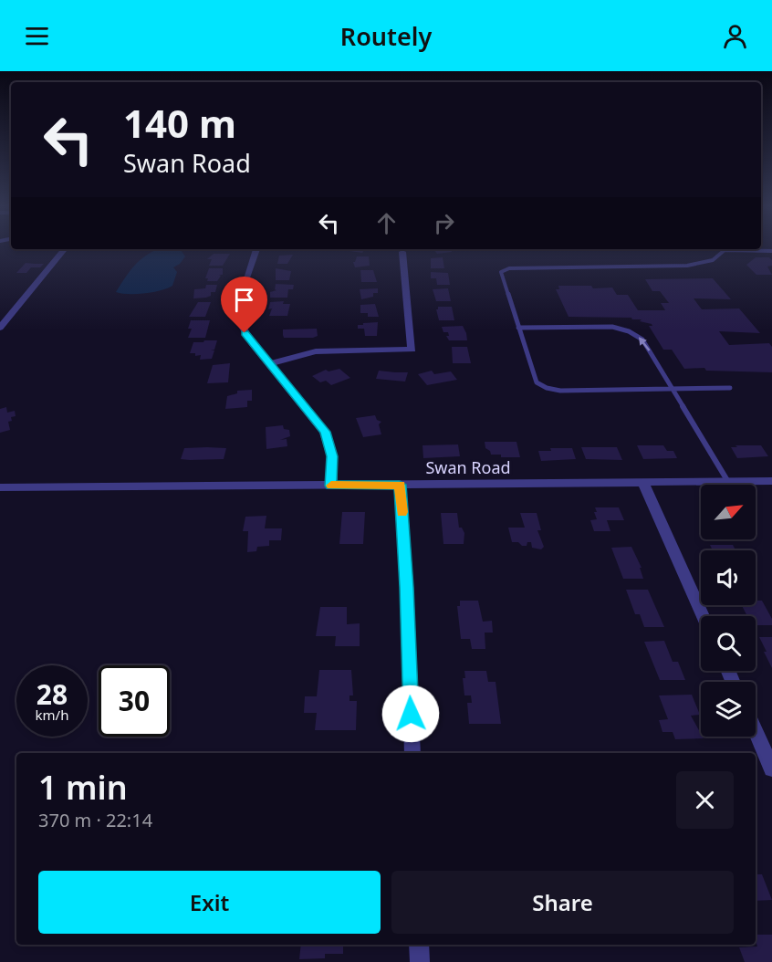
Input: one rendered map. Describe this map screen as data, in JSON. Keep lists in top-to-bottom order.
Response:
{
  "streets": {
    "street": ["Swan Road"]
  },
  "north": "top right",
  "page": {
    "header": "Routely",
    "turn": ["140 m", "Swan Road"],
    "speed": "28 km/h",
    "limit": "30",
    "heading": ["1 min", "370 m · 22:14"],
    "buttons": ["Exit", "Share"]
  }
}
